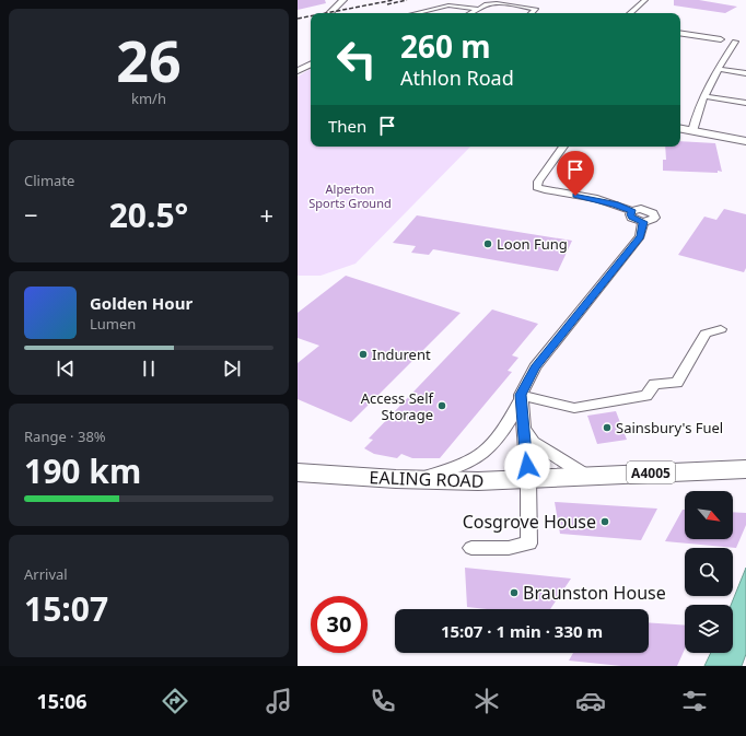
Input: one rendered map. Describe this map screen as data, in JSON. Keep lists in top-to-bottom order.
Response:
{
  "streets": {
    "main road": ["A4005", "EALING ROAD"]
  },
  "parks": ["Alperton Sports Ground"],
  "places": [
    "Loon Fung",
    "Indurent",
    "Access Self Storage",
    "Sainsbury's Fuel",
    "Cosgrove House",
    "Braunston House"
  ],
  "north": "bottom right",
  "page": {
    "tile": [
      ["26", "km/h"],
      "Climate",
      ["Range · 38%", "190 km"],
      ["Arrival", "15:07"]
    ],
    "turn": ["260 m", "Athlon Road"],
    "then": "Then",
    "heat": ["−", "20.5°", "+"],
    "song": ["Golden Hour", "Lumen"],
    "limit": "30",
    "trip": "15:07 · 1 min · 330 m",
    "tabs": "15:06"
  }
}
